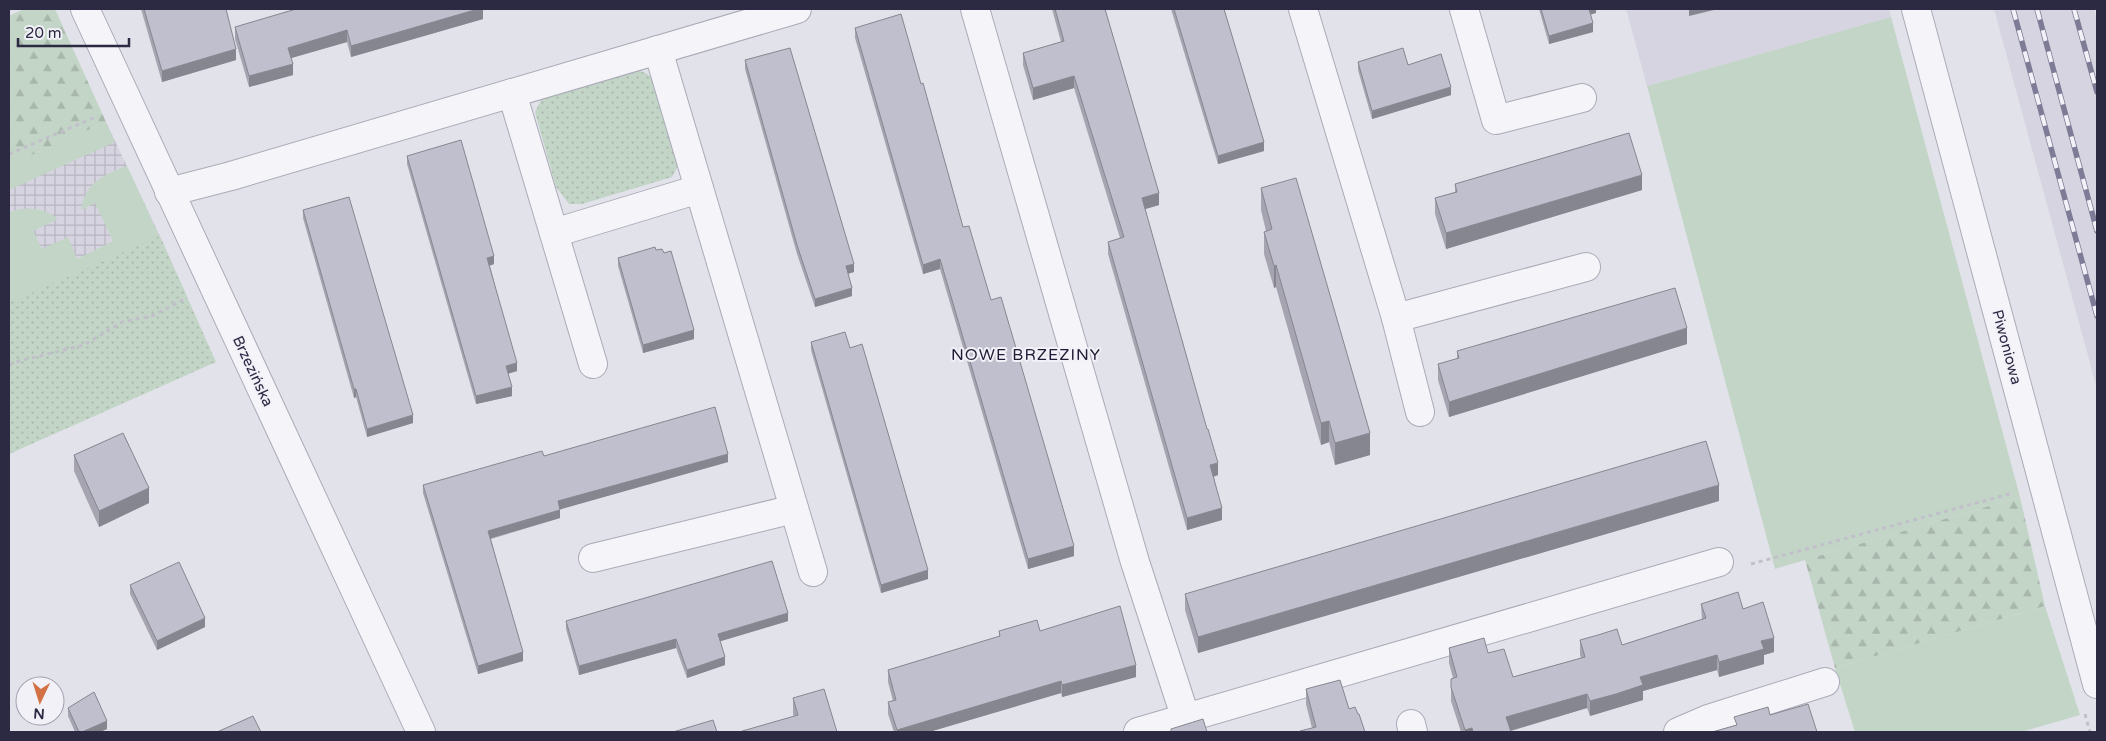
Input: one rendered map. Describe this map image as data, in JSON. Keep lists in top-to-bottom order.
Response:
{
  "streets": {
    "street": ["Piwoniowa", "Brzezińska"]
  },
  "districts": ["NOWE BRZEZINY"],
  "scale_bar": "20 m",
  "north": "bottom"
}
